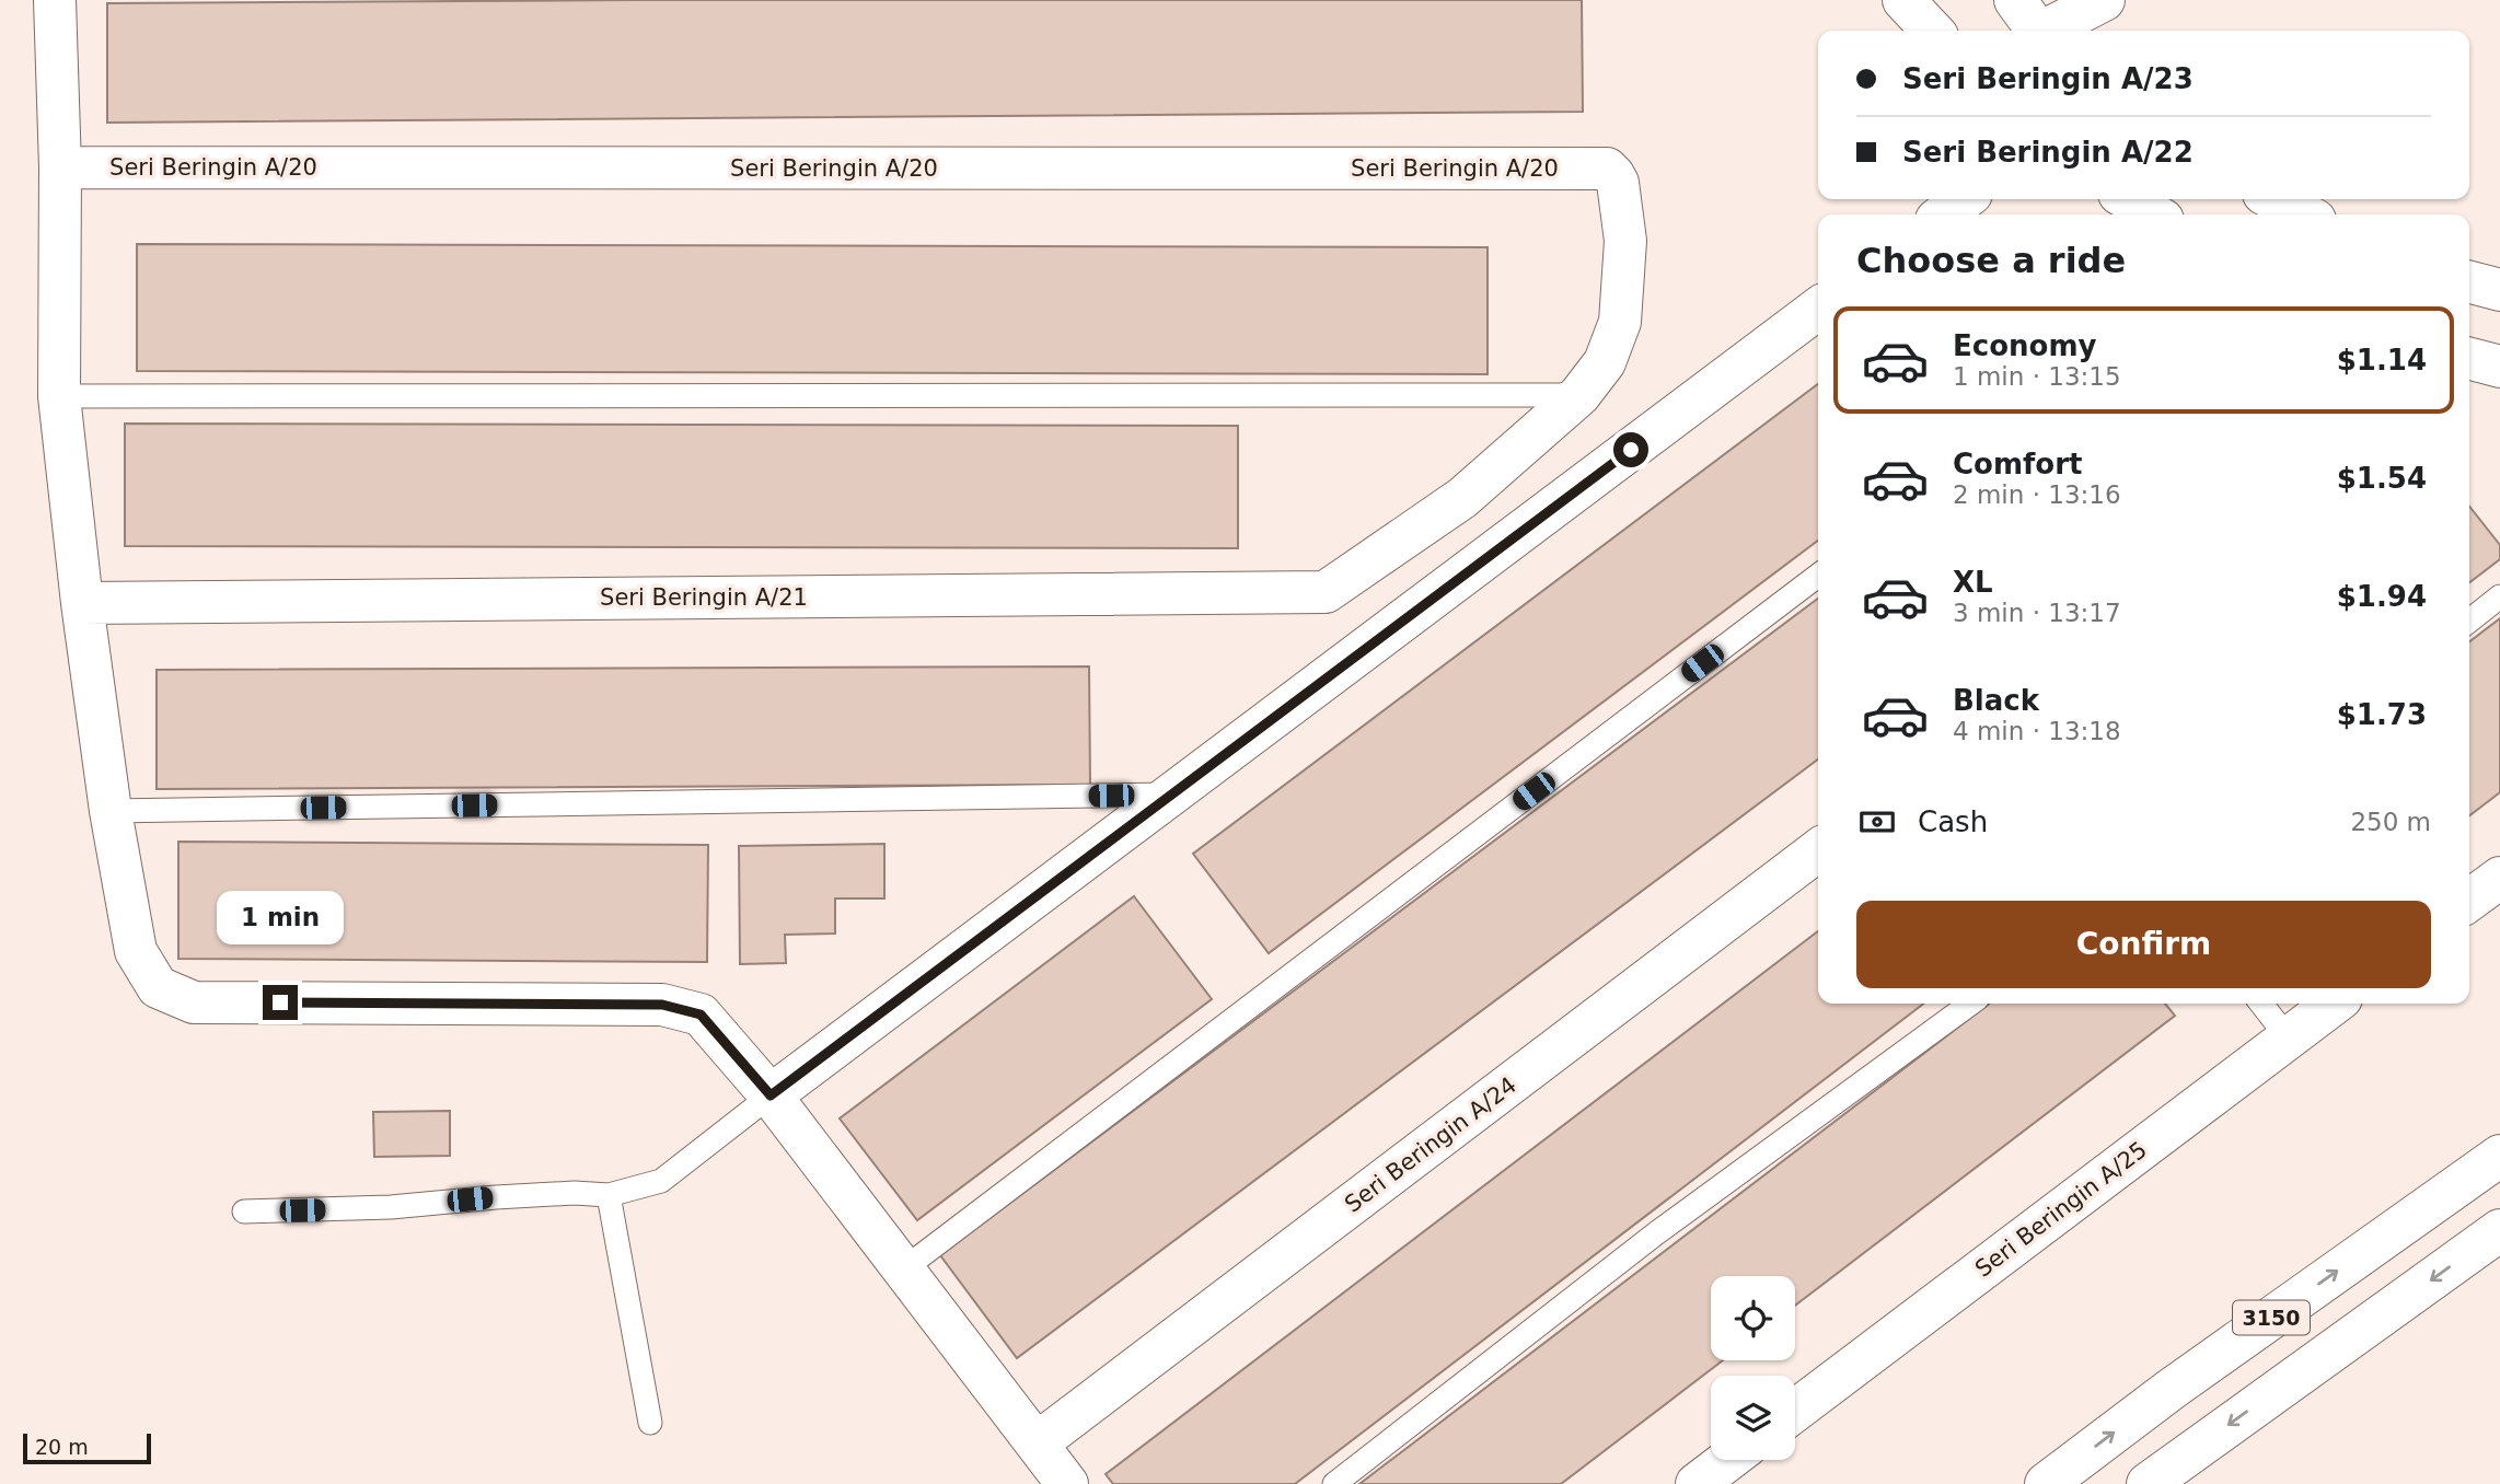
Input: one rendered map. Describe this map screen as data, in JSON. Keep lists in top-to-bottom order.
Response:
{
  "streets": {
    "street": [
      "Seri Beringin A/20",
      "Seri Beringin A/21",
      "Seri Beringin A/24",
      "Seri Beringin A/25",
      "3150"
    ]
  },
  "crossings": [
    ["Seri Beringin A/20", "Seri Beringin A/21"]
  ],
  "scale_bar": "20 m",
  "page": {
    "banner": ["Seri Beringin A/23", "Seri Beringin A/22"],
    "heading": "Choose a ride",
    "list": [
      {
        "name": "Economy",
        "note": "1 min · 13:15",
        "value": "$1.14"
      },
      {
        "name": "Comfort",
        "note": "2 min · 13:16",
        "value": "$1.54"
      },
      {
        "name": "XL",
        "note": "3 min · 13:17",
        "value": "$1.94"
      },
      {
        "name": "Black",
        "note": "4 min · 13:18",
        "value": "$1.73"
      }
    ],
    "pay": ["Cash", "250 m"],
    "buttons": "Confirm",
    "bubble": "1 min",
    "scale": "20 m"
  }
}
